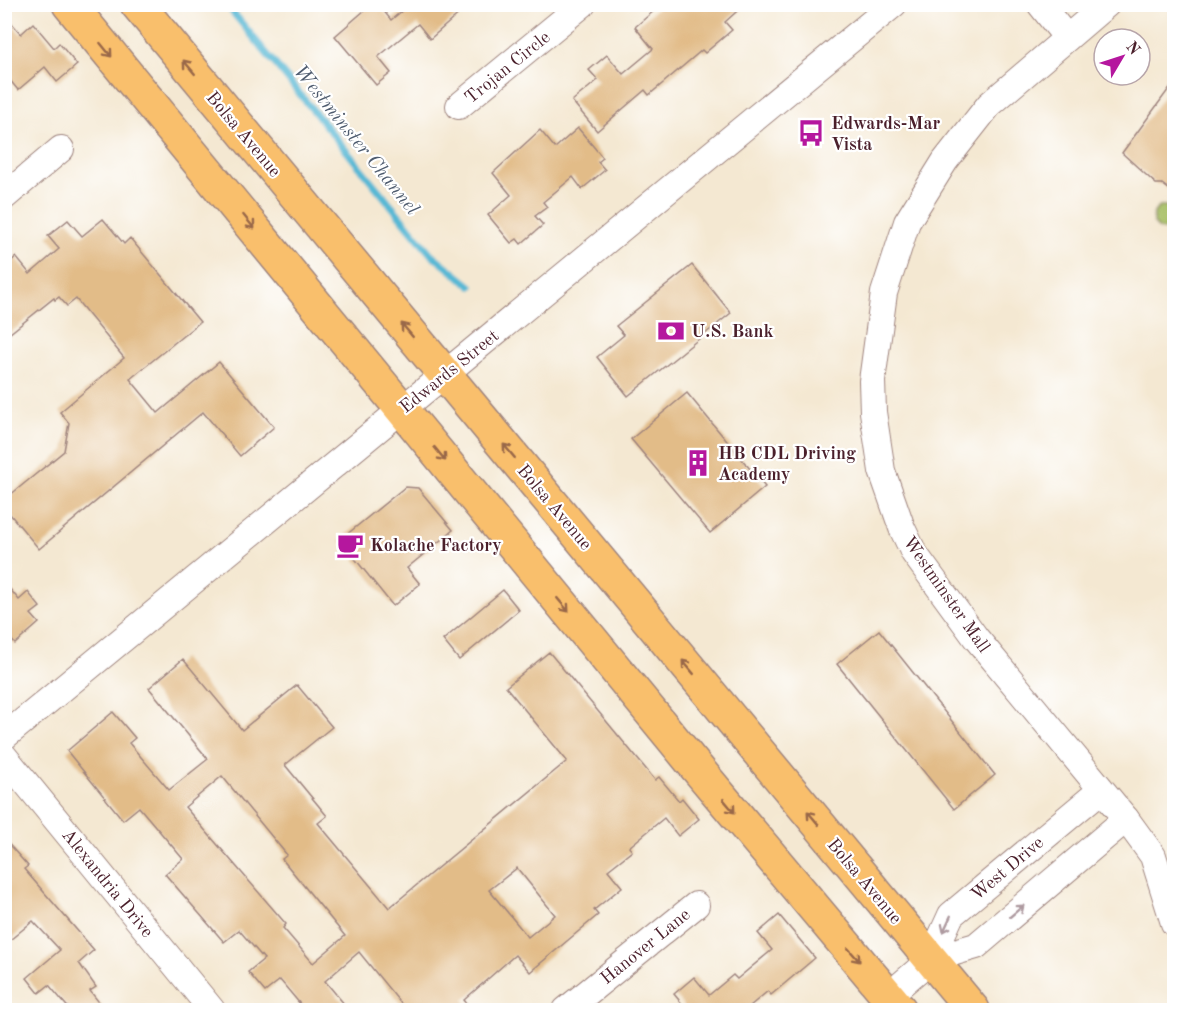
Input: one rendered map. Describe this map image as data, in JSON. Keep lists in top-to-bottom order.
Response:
{
  "streets": {
    "main road": ["Bolsa Avenue"],
    "street": [
      "Trojan Circle",
      "Edwards Street",
      "Westminster Mall",
      "West Drive",
      "Alexandria Drive",
      "Hanover Lane"
    ]
  },
  "crossings": [
    ["Bolsa Avenue", "Edwards Street"],
    ["Bolsa Avenue", "West Drive"],
    ["Westminster Mall", "West Drive"]
  ],
  "water": ["Westminster Channel"],
  "places": {
    "bus stop": ["Edwards-Mar Vista"],
    "bank": ["U.S. Bank"],
    "building": ["HB CDL Driving Academy"],
    "cafe": ["Kolache Factory"]
  },
  "north": "top right"
}
